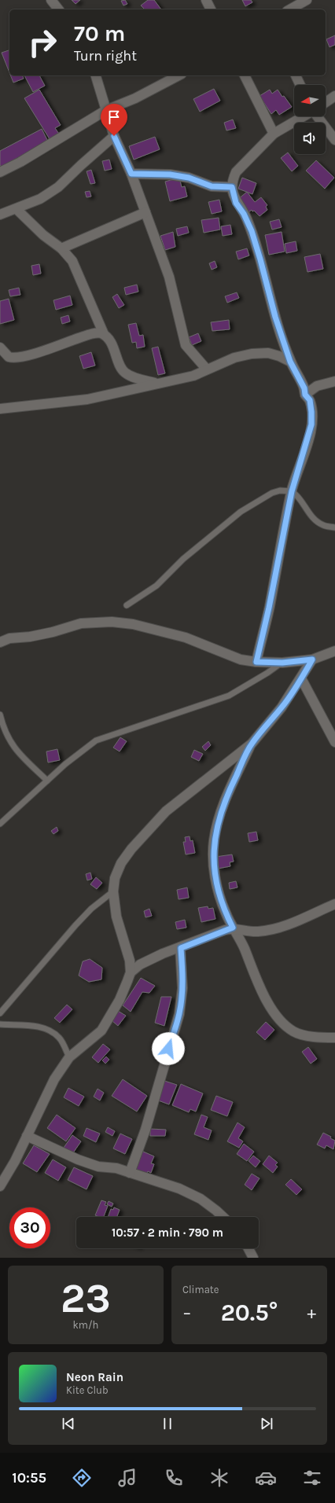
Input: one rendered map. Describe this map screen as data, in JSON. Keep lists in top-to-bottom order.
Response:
{
  "north": "left",
  "page": {
    "turn": ["70 m", "Turn right"],
    "limit": "30",
    "trip": "10:57 · 2 min · 790 m",
    "tile": [
      ["23", "km/h"],
      "Climate"
    ],
    "heat": ["−", "20.5°", "+"],
    "song": ["Neon Rain", "Kite Club"],
    "tabs": "10:55"
  }
}
